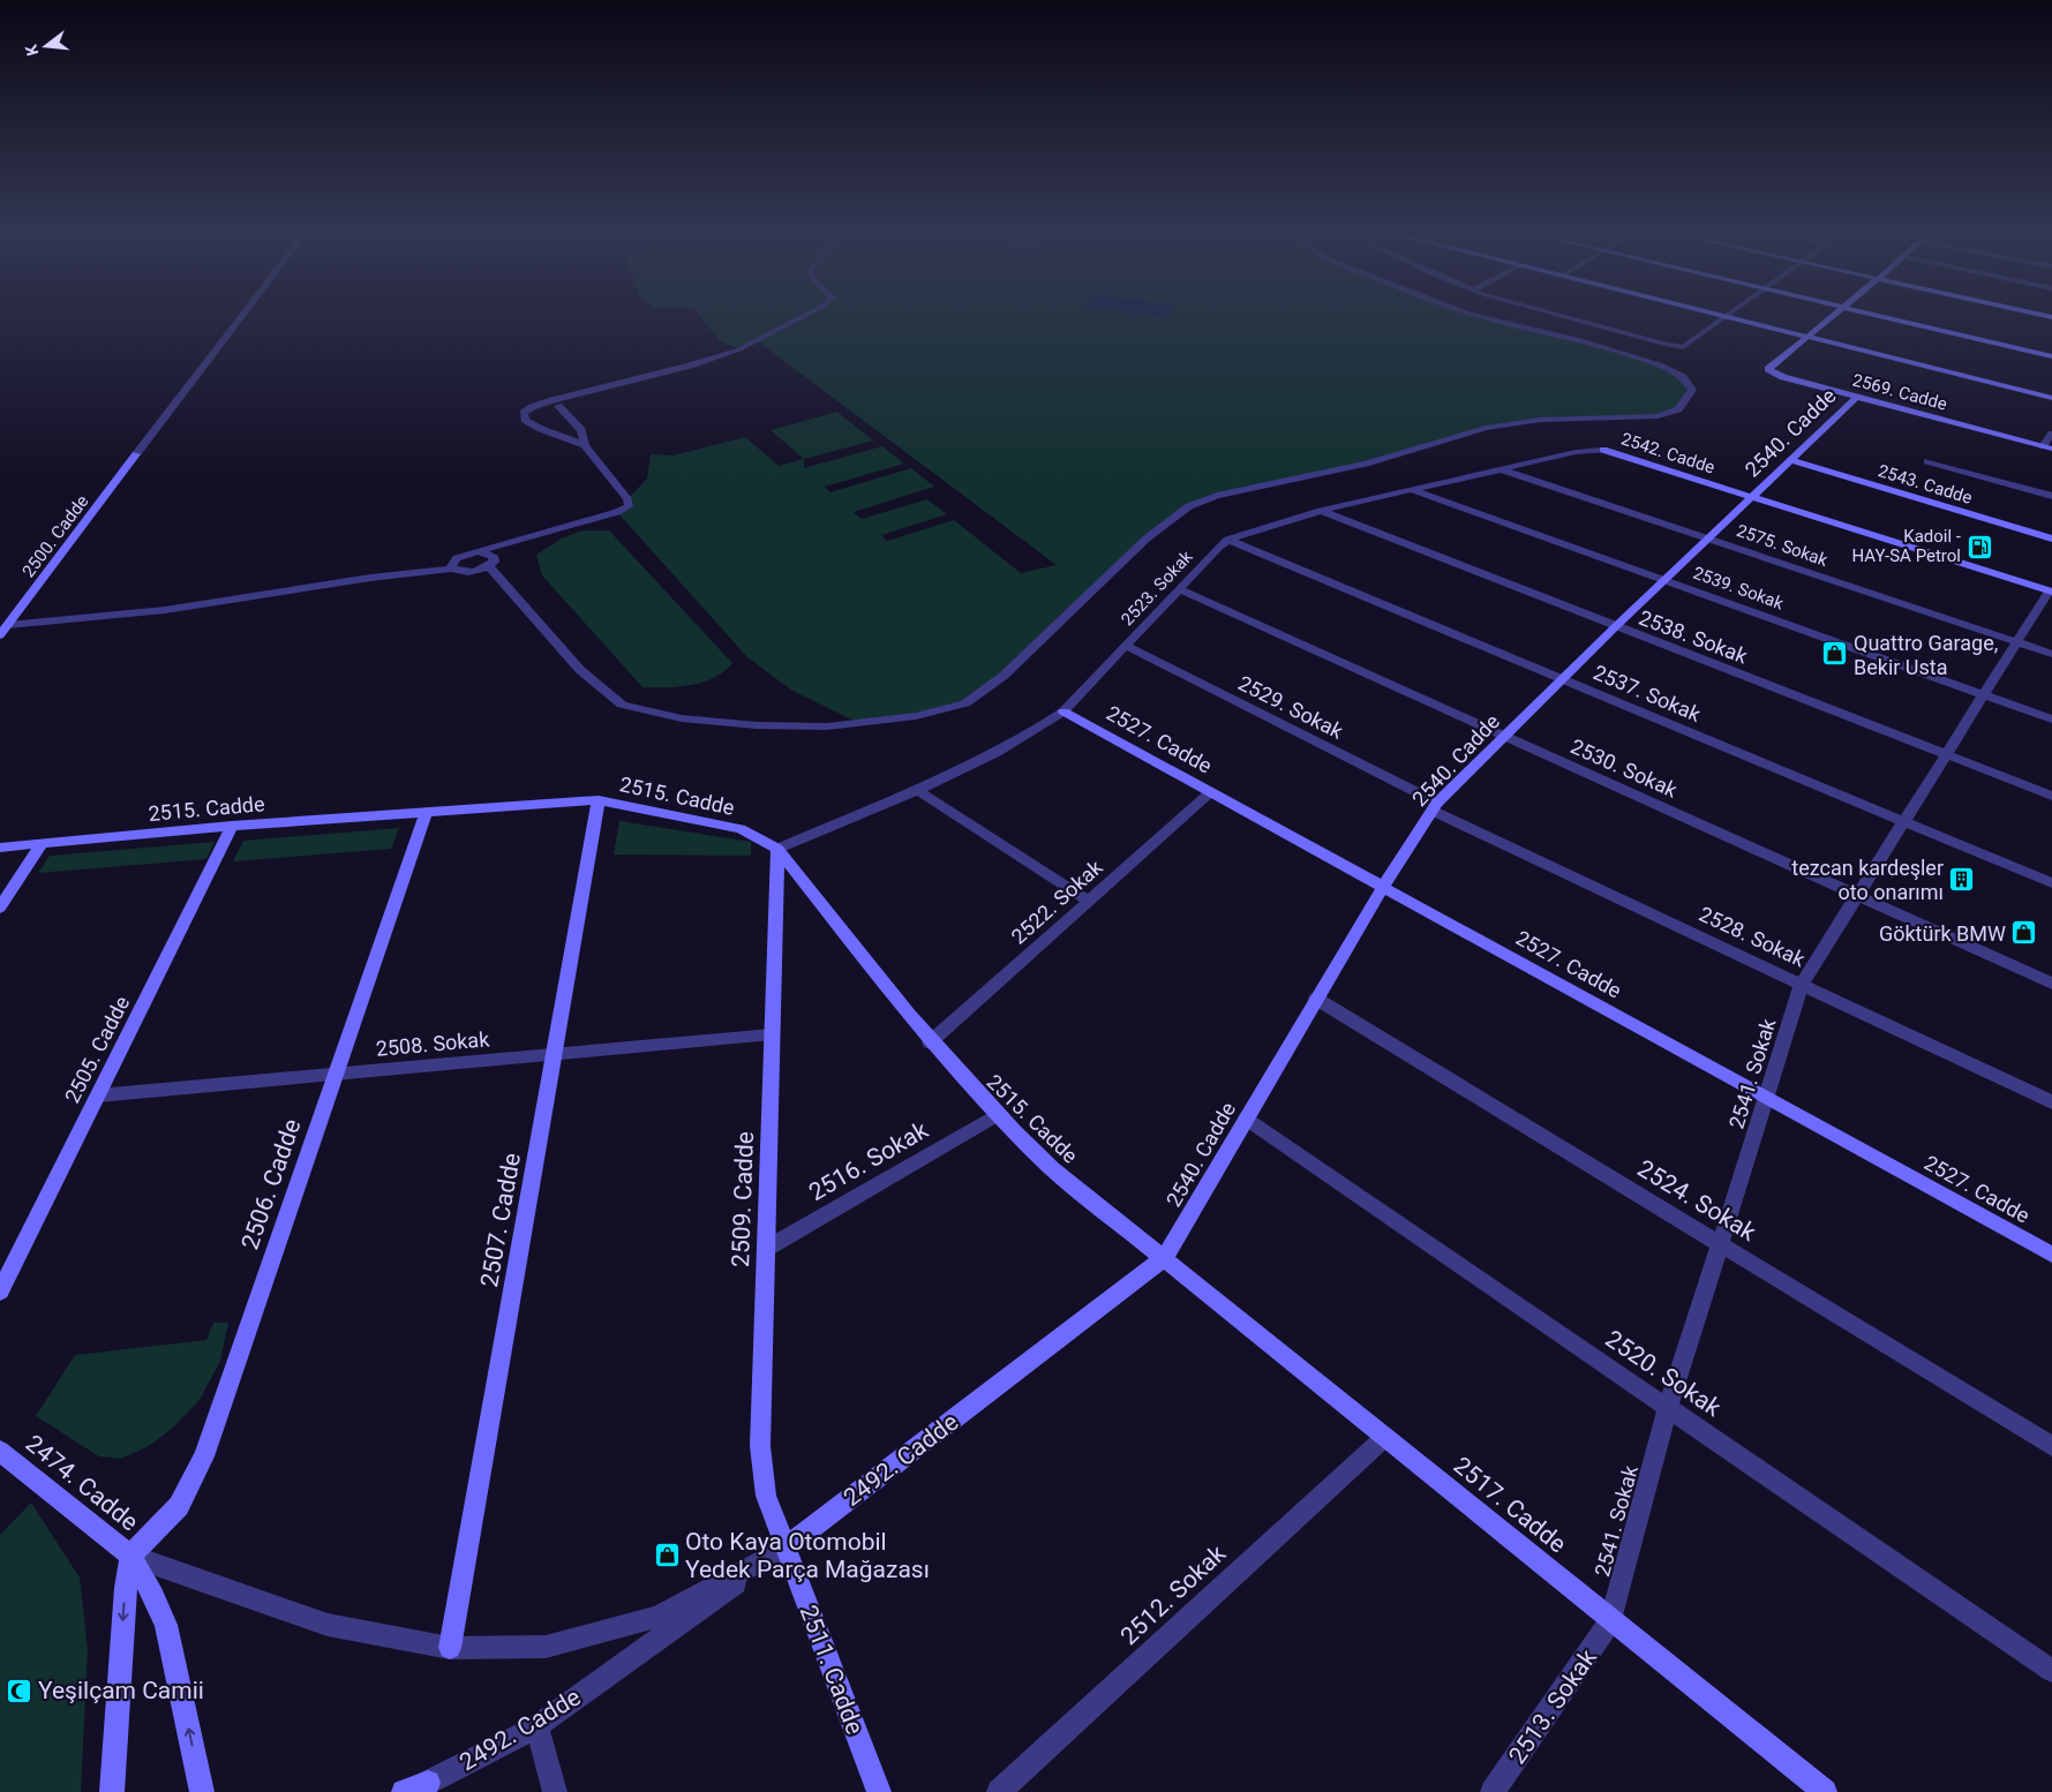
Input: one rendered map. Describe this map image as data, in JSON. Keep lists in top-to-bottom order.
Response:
{
  "streets": {
    "street": [
      "2569. Cadde",
      "2540. Cadde",
      "2542. Cadde",
      "2543. Cadde",
      "2500. Cadde",
      "2575. Sokak",
      "2523. Sokak",
      "2539. Sokak",
      "2538. Sokak",
      "2537. Sokak",
      "2529. Sokak",
      "2527. Cadde",
      "2530. Sokak",
      "2515. Cadde",
      "2522. Sokak",
      "2528. Sokak",
      "2508. Sokak",
      "2505. Cadde",
      "2541. Sokak",
      "2516. Sokak",
      "2506. Cadde",
      "2509. Cadde",
      "2524. Sokak",
      "2507. Cadde",
      "2520. Sokak",
      "2492. Cadde",
      "2474. Cadde",
      "2517. Cadde",
      "2512. Sokak",
      "2511. Cadde",
      "2513. Sokak"
    ]
  },
  "crossings": [
    ["2569. Cadde", "2540. Cadde"],
    ["2540. Cadde", "2542. Cadde"],
    ["2540. Cadde", "2543. Cadde"],
    ["2540. Cadde", "2575. Sokak"],
    ["2540. Cadde", "2539. Sokak"],
    ["2540. Cadde", "2538. Sokak"],
    ["2540. Cadde", "2537. Sokak"],
    ["2540. Cadde", "2529. Sokak"],
    ["2540. Cadde", "2527. Cadde"],
    ["2540. Cadde", "2530. Sokak"],
    ["2540. Cadde", "2515. Cadde"],
    ["2540. Cadde", "2528. Sokak"],
    ["2540. Cadde", "2524. Sokak"],
    ["2540. Cadde", "2520. Sokak"],
    ["2540. Cadde", "2492. Cadde"],
    ["2540. Cadde", "2517. Cadde"],
    ["2542. Cadde", "2523. Sokak"],
    ["2542. Cadde", "2541. Sokak"],
    ["2575. Sokak", "2523. Sokak"],
    ["2575. Sokak", "2541. Sokak"],
    ["2523. Sokak", "2539. Sokak"],
    ["2523. Sokak", "2538. Sokak"],
    ["2523. Sokak", "2537. Sokak"],
    ["2523. Sokak", "2529. Sokak"],
    ["2523. Sokak", "2527. Cadde"],
    ["2523. Sokak", "2530. Sokak"],
    ["2523. Sokak", "2515. Cadde"],
    ["2523. Sokak", "2509. Cadde"],
    ["2539. Sokak", "2541. Sokak"],
    ["2538. Sokak", "2541. Sokak"],
    ["2537. Sokak", "2541. Sokak"],
    ["2529. Sokak", "2528. Sokak"],
    ["2527. Cadde", "2522. Sokak"],
    ["2527. Cadde", "2541. Sokak"],
    ["2530. Sokak", "2541. Sokak"],
    ["2515. Cadde", "2522. Sokak"],
    ["2515. Cadde", "2505. Cadde"],
    ["2515. Cadde", "2516. Sokak"],
    ["2515. Cadde", "2506. Cadde"],
    ["2515. Cadde", "2509. Cadde"],
    ["2515. Cadde", "2507. Cadde"],
    ["2515. Cadde", "2492. Cadde"],
    ["2515. Cadde", "2517. Cadde"],
    ["2528. Sokak", "2541. Sokak"],
    ["2508. Sokak", "2505. Cadde"],
    ["2508. Sokak", "2506. Cadde"],
    ["2508. Sokak", "2509. Cadde"],
    ["2508. Sokak", "2507. Cadde"],
    ["2541. Sokak", "2524. Sokak"],
    ["2541. Sokak", "2520. Sokak"],
    ["2541. Sokak", "2517. Cadde"],
    ["2541. Sokak", "2513. Sokak"],
    ["2516. Sokak", "2509. Cadde"],
    ["2506. Cadde", "2474. Cadde"],
    ["2509. Cadde", "2492. Cadde"],
    ["2509. Cadde", "2511. Cadde"],
    ["2492. Cadde", "2517. Cadde"],
    ["2492. Cadde", "2511. Cadde"],
    ["2517. Cadde", "2512. Sokak"],
    ["2517. Cadde", "2513. Sokak"]
  ],
  "places": {
    "fuel station": ["Kadoil - HAY-SA Petrol"],
    "shop": ["Quattro Garage, Bekir Usta", "Göktürk BMW", "Oto Kaya Otomobil Yedek Parça Mağazası"],
    "building": ["tezcan kardeşler oto onarımı"],
    "mosque": ["Yeşilçam Camii"]
  },
  "north": "left"
}
